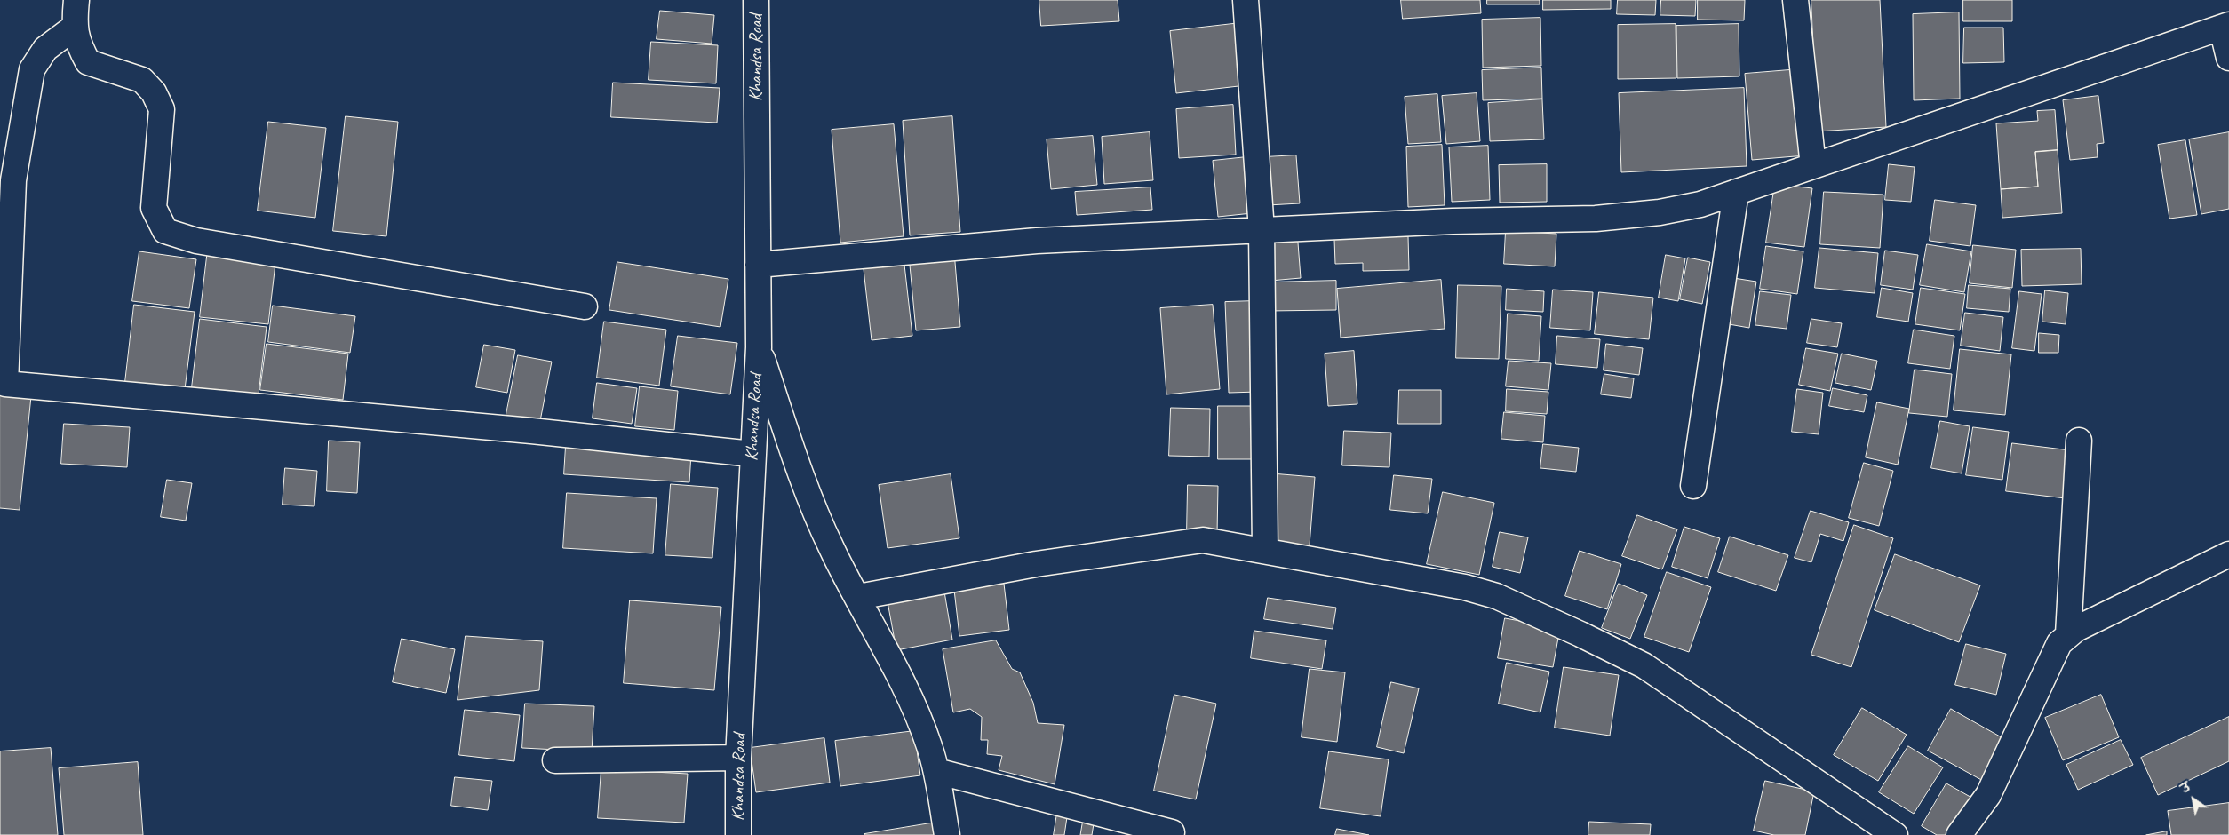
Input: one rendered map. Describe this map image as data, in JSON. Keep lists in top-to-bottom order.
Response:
{
  "streets": {
    "street": ["Khandsa Road"]
  },
  "north": "top left"
}
